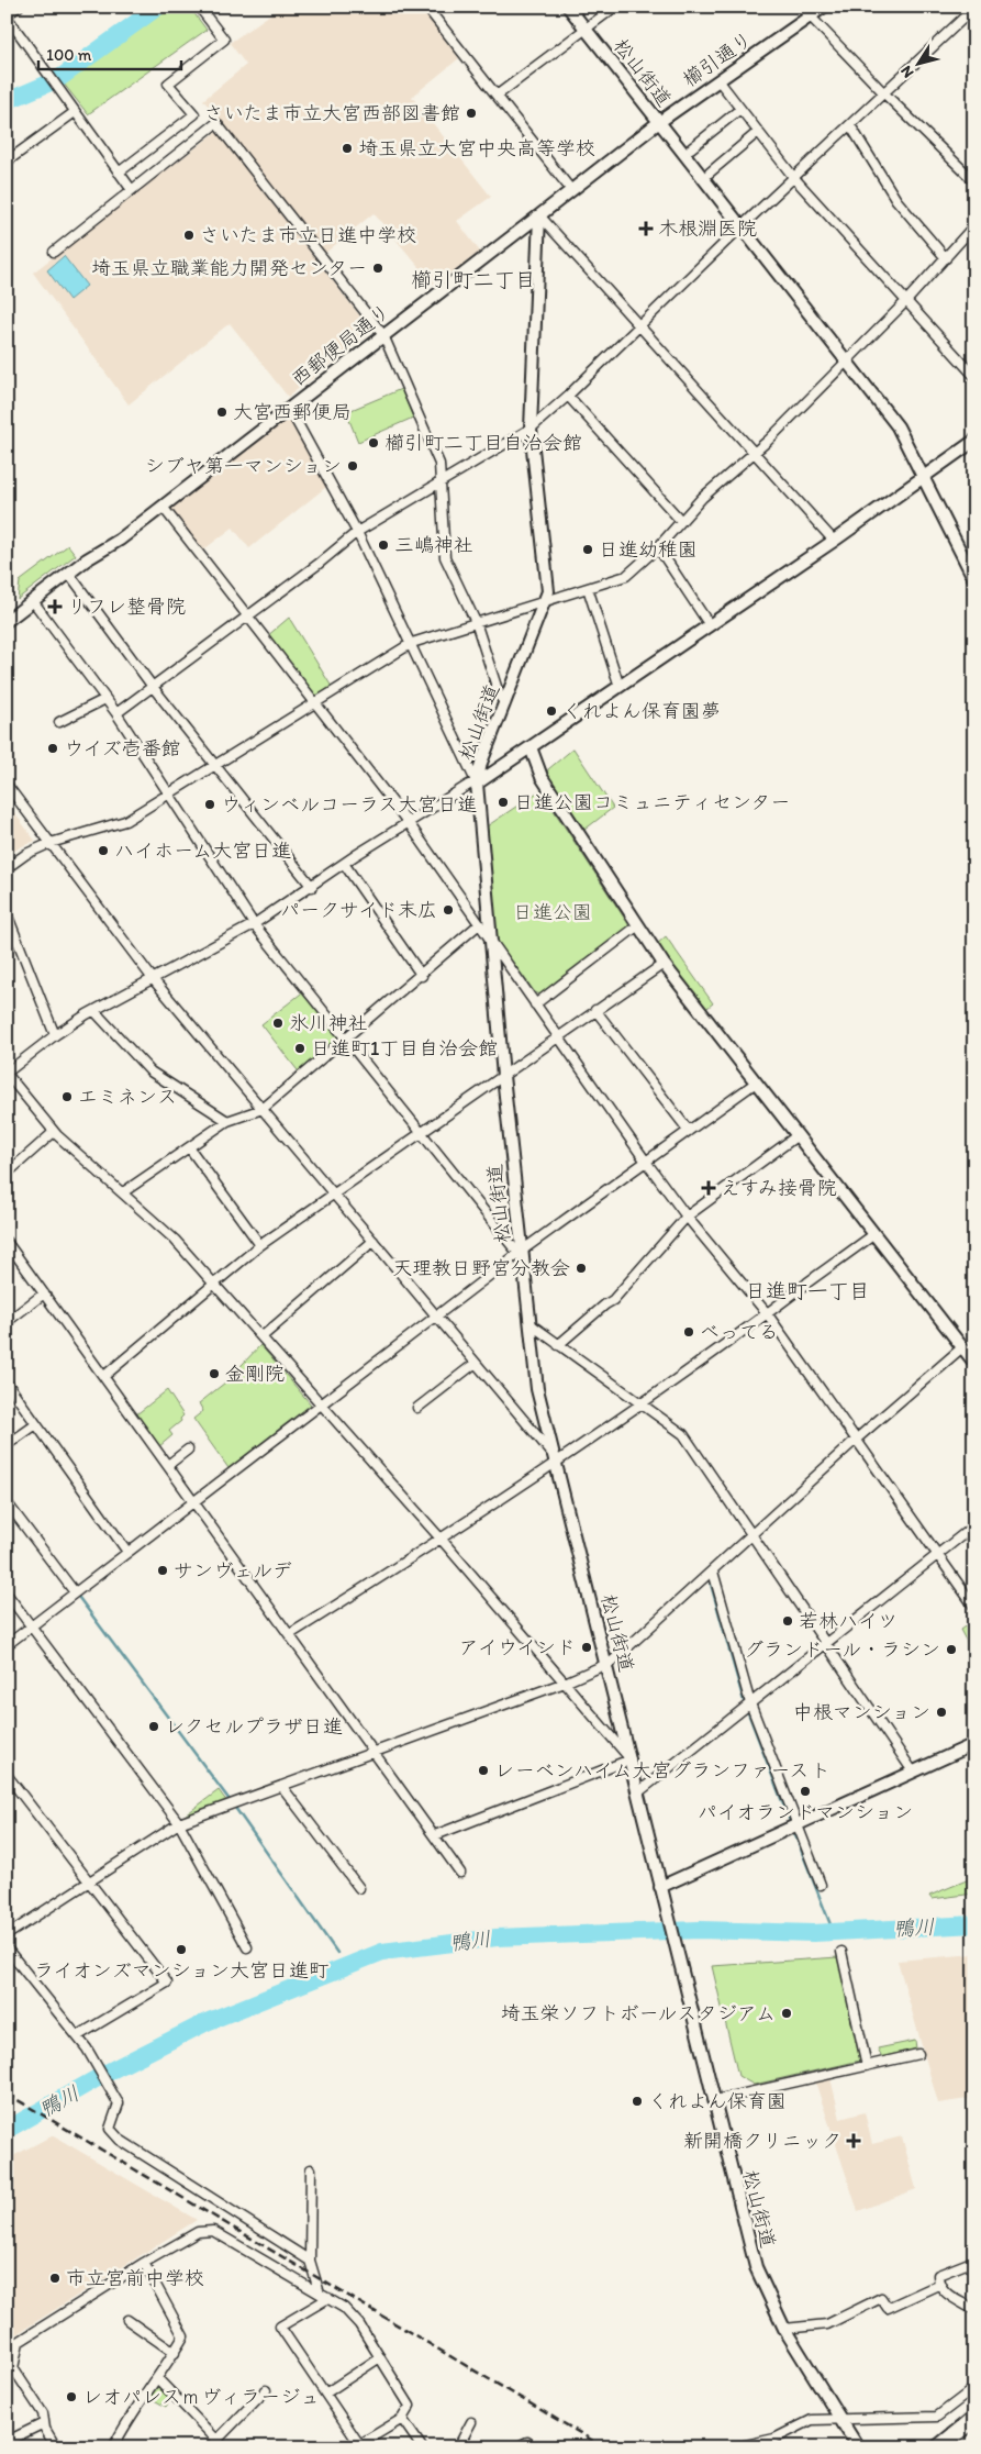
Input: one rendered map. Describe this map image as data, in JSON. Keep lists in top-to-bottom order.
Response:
{
  "streets": {
    "street": ["櫛引通り", "松山街道", "西郵便局通り"]
  },
  "crossings": [
    ["櫛引通り", "松山街道"],
    ["松山街道", "西郵便局通り"]
  ],
  "districts": ["櫛引町二丁目", "日進町一丁目"],
  "water": ["鴨川"],
  "parks": ["日進公園"],
  "places": {
    "other": [
      "さいたま市立大宮西部図書館",
      "埼玉県立大宮中央高等学校",
      "さいたま市立日進中学校",
      "埼玉県立職業能力開発センター",
      "大宮西郵便局",
      "櫛引町二丁目自治会館",
      "シブヤ第一マンション",
      "三嶋神社",
      "日進幼稚園",
      "くれよん保育園夢",
      "ウイズ壱番館",
      "日進公園コミュニティセンター",
      "ウィンベルコーラス大宮日進",
      "ハイホーム大宮日進",
      "パークサイド末広",
      "氷川神社",
      "日進町1丁目自治会館",
      "エミネンス",
      "天理教日野宮分教会",
      "べってる",
      "金剛院",
      "サンヴェルデ",
      "若林ハイツ",
      "アイウインド",
      "グランドール・ラシン",
      "中根マンション",
      "レクセルプラザ日進",
      "レーベンハイム大宮グランファースト",
      "パイオランドマンション",
      "ライオンズマンション大宮日進町",
      "埼玉栄ソフトボールスタジアム",
      "くれよん保育園",
      "市立宮前中学校",
      "レオパレスｍヴィラージュ"
    ],
    "health": [
      "木根淵医院",
      "リフレ整骨院",
      "えすみ接骨院",
      "新開橋クリニック"
    ]
  },
  "scale_bar": "100 m",
  "north": "bottom left"
}
